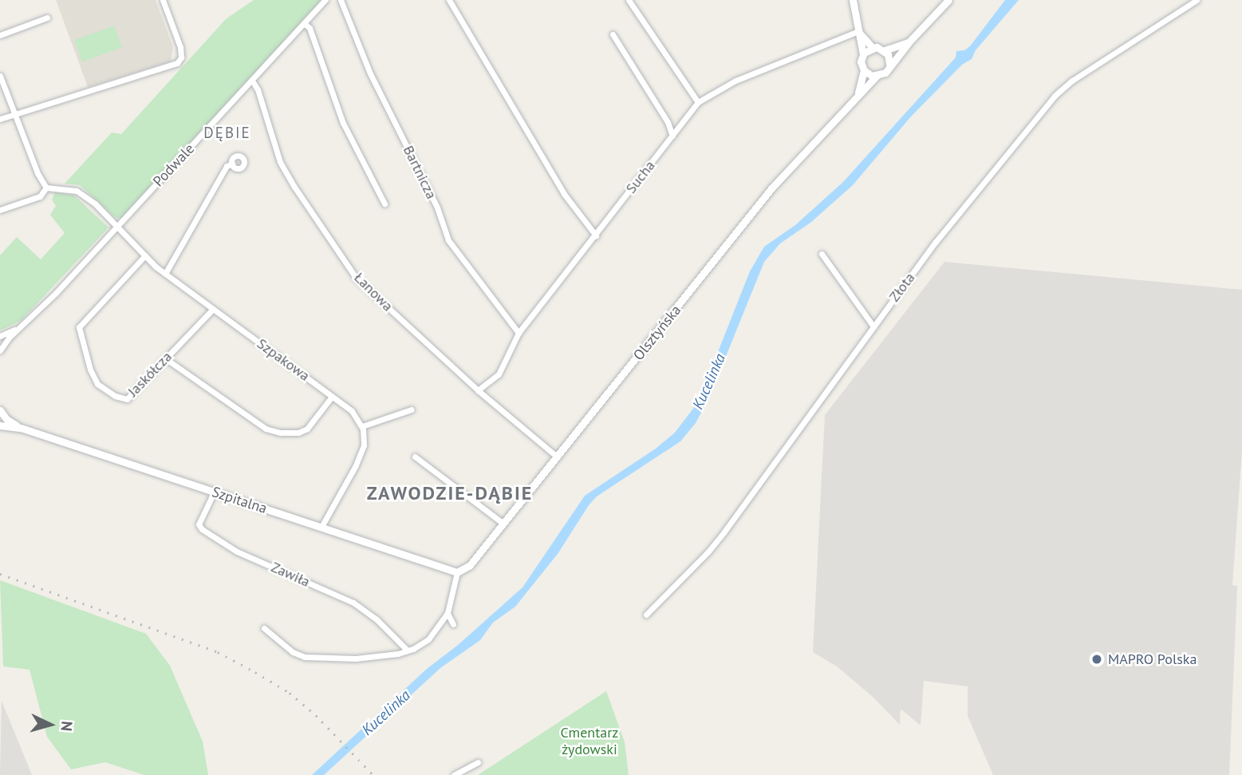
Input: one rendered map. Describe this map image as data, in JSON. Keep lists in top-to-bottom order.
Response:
{
  "streets": {
    "street": [
      "Podwale",
      "Bartnicza",
      "Sucha",
      "Złota",
      "Łanowa",
      "Olsztyńska",
      "Szpakowa",
      "Jaskółcza",
      "Szpitalna",
      "Zawiła"
    ]
  },
  "crossings": [
    ["Podwale", "Łanowa"],
    ["Podwale", "Szpakowa"],
    ["Bartnicza", "Sucha"],
    ["Sucha", "Łanowa"],
    ["Łanowa", "Olsztyńska"],
    ["Olsztyńska", "Szpitalna"],
    ["Szpakowa", "Jaskółcza"],
    ["Szpitalna", "Zawiła"]
  ],
  "districts": ["DĘBIE", "ZAWODZIE-DĄBIE"],
  "water": ["Kucelinka"],
  "parks": ["Cmentarz żydowski"],
  "places": ["MAPRO Polska"],
  "north": "right"
}
